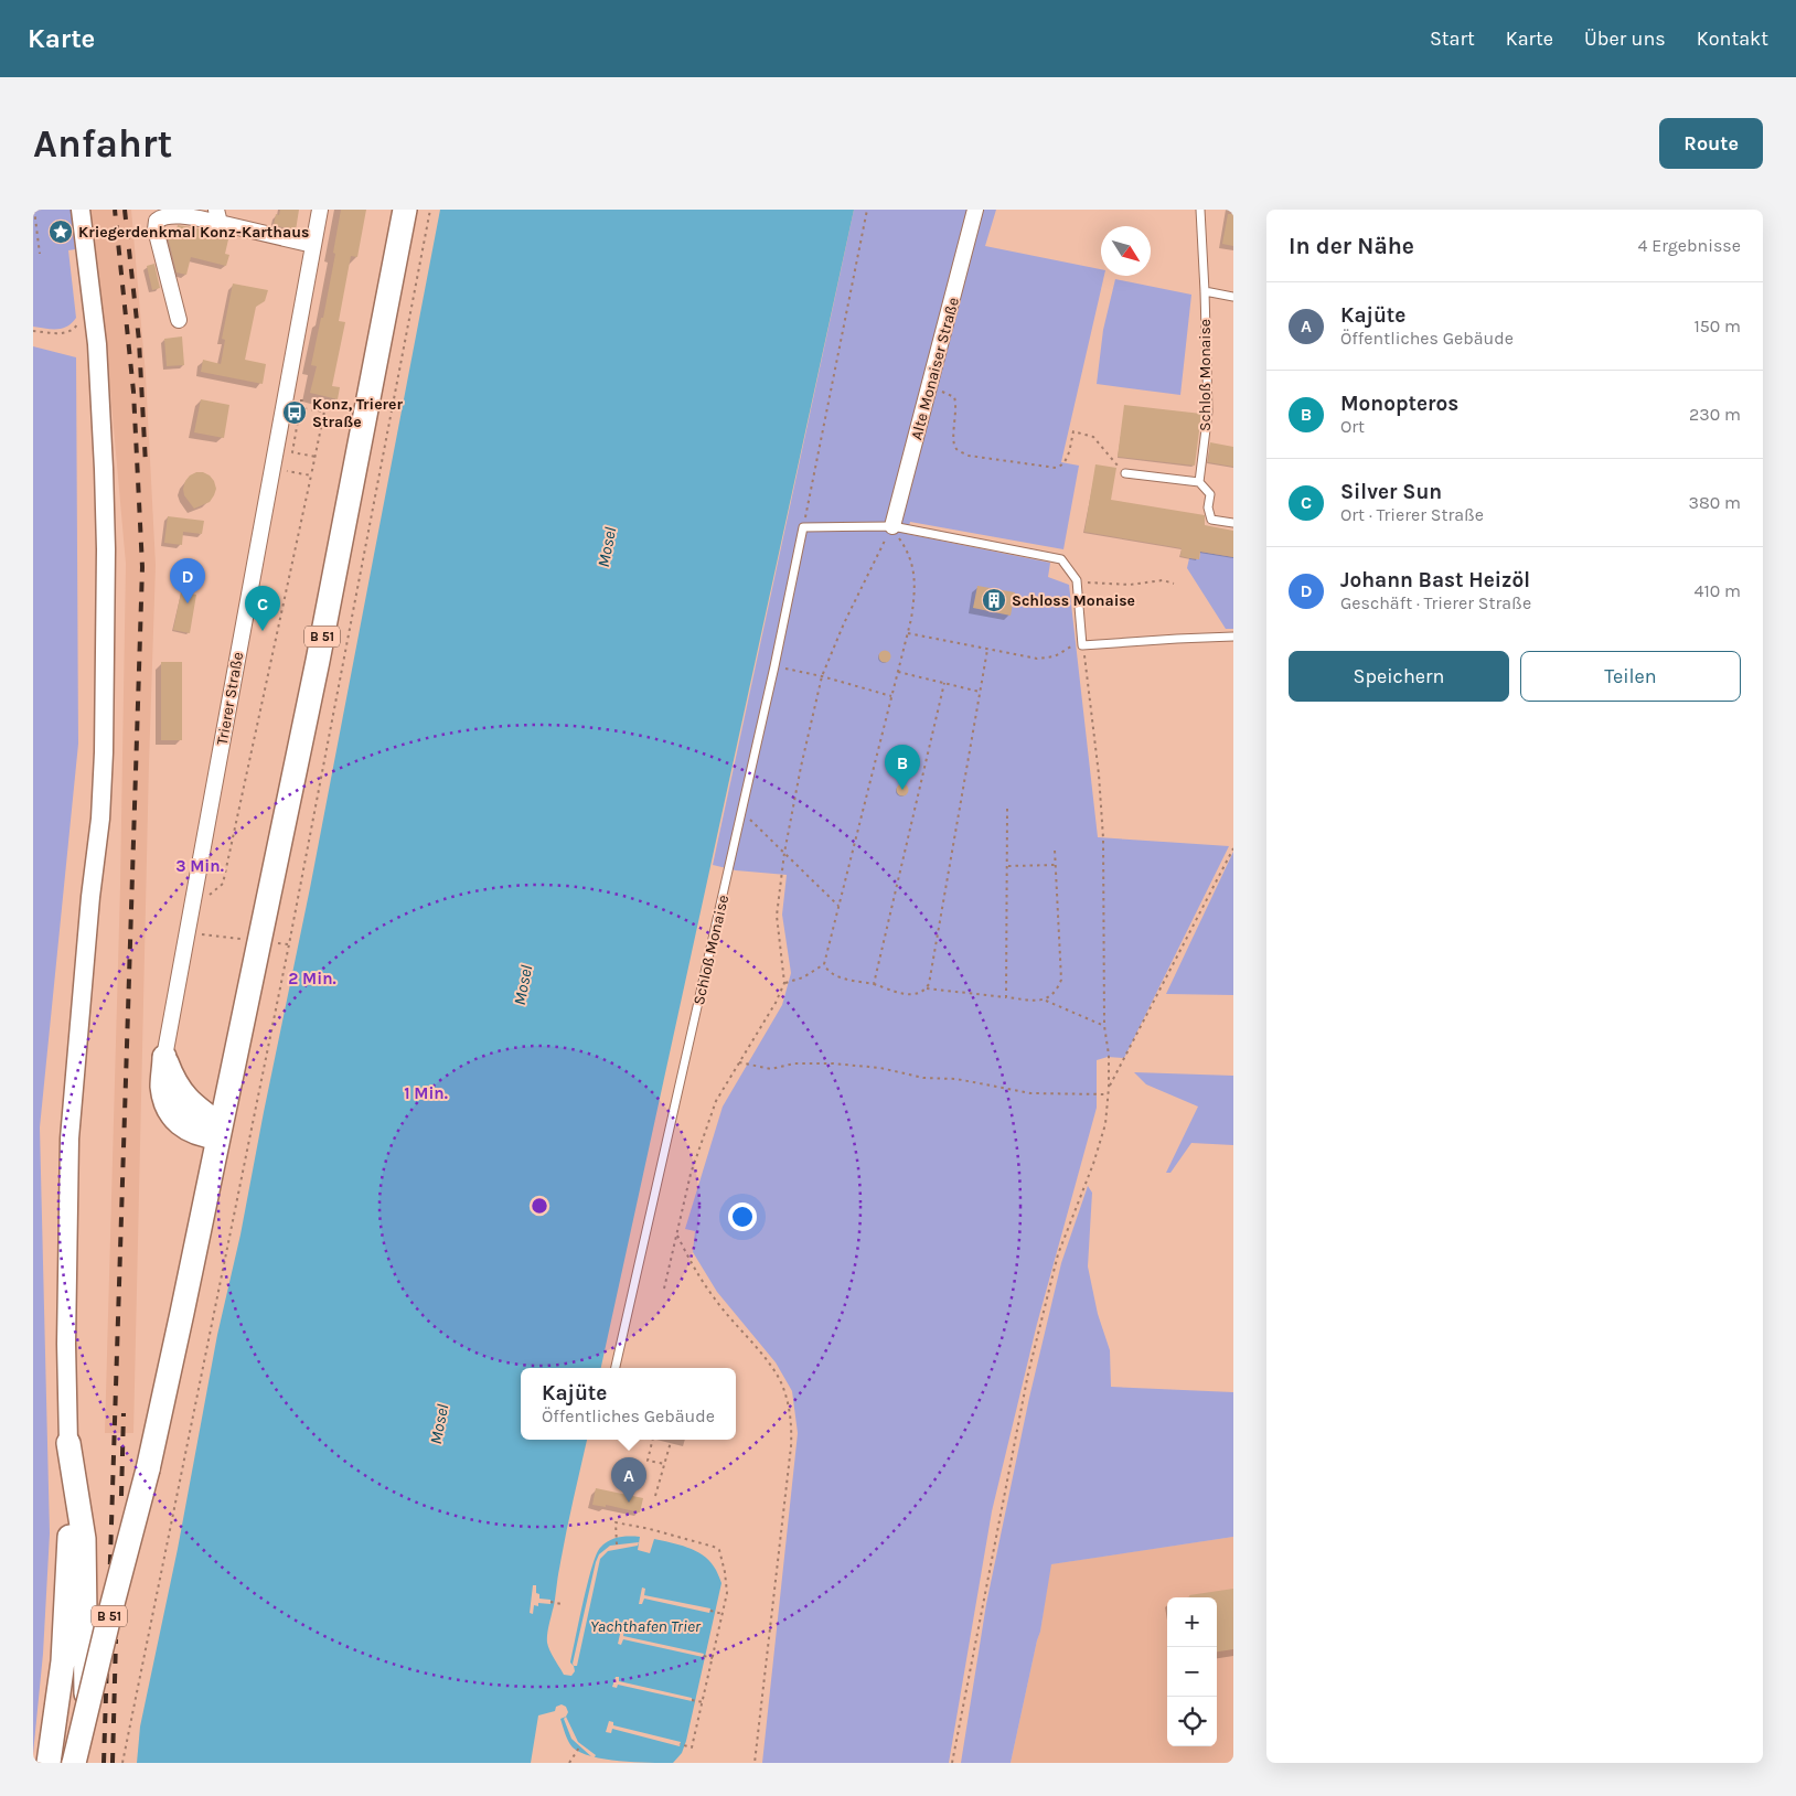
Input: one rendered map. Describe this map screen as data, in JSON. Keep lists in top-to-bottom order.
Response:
{
  "streets": {
    "main road": ["B 51"],
    "street": ["Alte Monaiser Straße", "Trierer Straße"],
    "lane": ["Schloß Monaise"]
  },
  "water": ["Mosel", "Yachthafen Trier"],
  "places": {
    "place": ["Kriegerdenkmal Konz-Karthaus"],
    "bus stop": ["Konz, Trierer Straße"],
    "building": ["Schloss Monaise"]
  },
  "north": "bottom right",
  "page": {
    "header": "Karte",
    "nav": [
      "Start",
      "Karte",
      "Über uns",
      "Kontakt"
    ],
    "buttons": [
      "Route",
      ["Speichern", "Teilen"]
    ],
    "title": "Anfahrt",
    "heading": ["In der Nähe", "4 Ergebnisse"],
    "list": [
      {
        "mark": "A",
        "name": "Kajüte",
        "note": "Öffentliches Gebäude",
        "value": "150 m"
      },
      {
        "mark": "B",
        "name": "Monopteros",
        "note": "Ort",
        "value": "230 m"
      },
      {
        "mark": "C",
        "name": "Silver Sun",
        "note": "Ort · Trierer Straße",
        "value": "380 m"
      },
      {
        "mark": "D",
        "name": "Johann Bast Heizöl",
        "note": "Geschäft · Trierer Straße",
        "value": "410 m"
      }
    ],
    "pins": [
      "D",
      "C",
      "B",
      "A"
    ],
    "popup": ["Kajüte", "Öffentliches Gebäude"],
    "map_buttons": ["+", "−"]
  },
  "rings": ["3 Min.", "2 Min.", "1 Min."]
}
